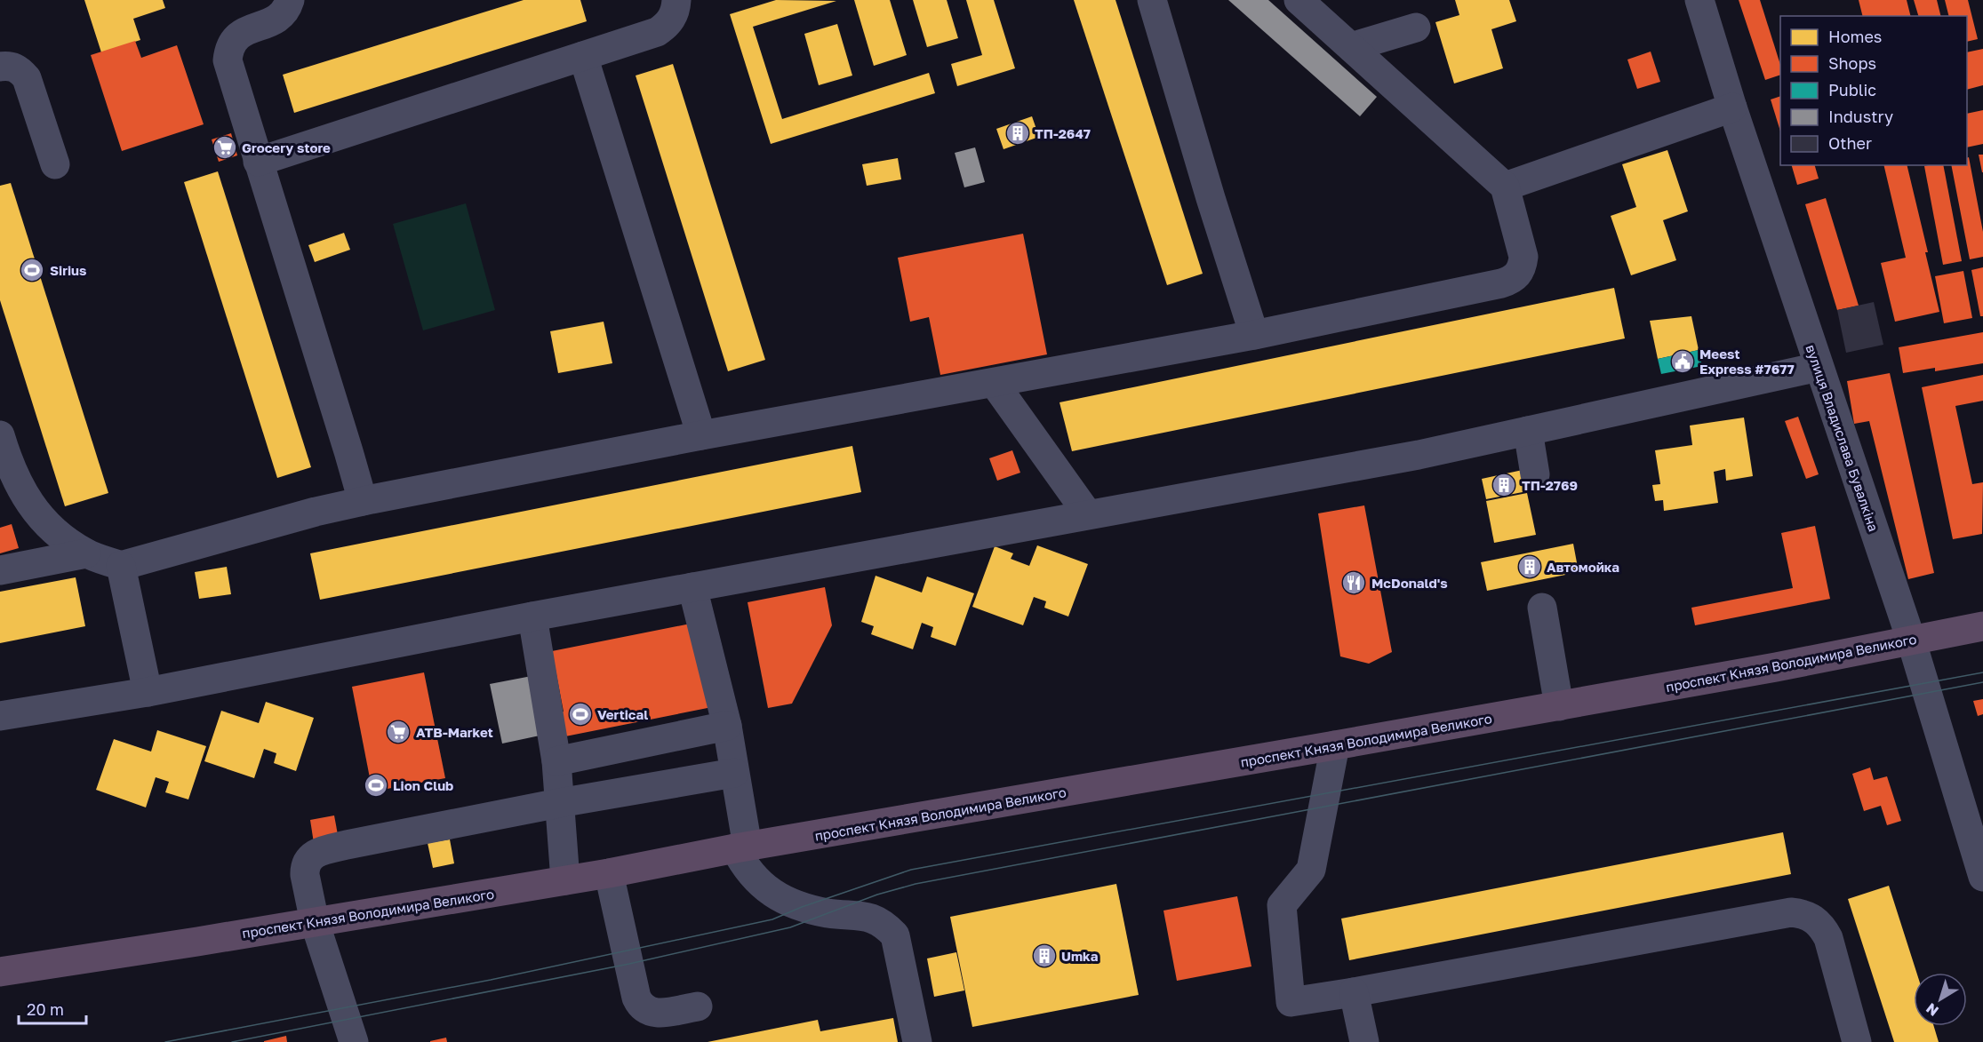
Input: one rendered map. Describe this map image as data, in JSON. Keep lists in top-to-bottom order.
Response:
{
  "streets": {
    "highway": ["проспект Князя Володимира Великого"],
    "street": ["вулиця Владислава Бувалкіна"]
  },
  "crossings": [
    ["вулиця Владислава Бувалкіна", "проспект Князя Володимира Великого"]
  ],
  "places": {
    "building": [
      "ТП-2647",
      "ТП-2769",
      "Автомойка",
      "Umka"
    ],
    "supermarket": ["Grocery store", "ATB-Market"],
    "sports": ["Sirius", "Vertical", "Lion Club"],
    "public building": ["Meest Express #7677"],
    "restaurant": ["McDonald's"]
  },
  "legend": [
    "Homes",
    "Shops",
    "Public",
    "Industry",
    "Other"
  ],
  "scale_bar": "20 m",
  "north": "bottom left"
}
